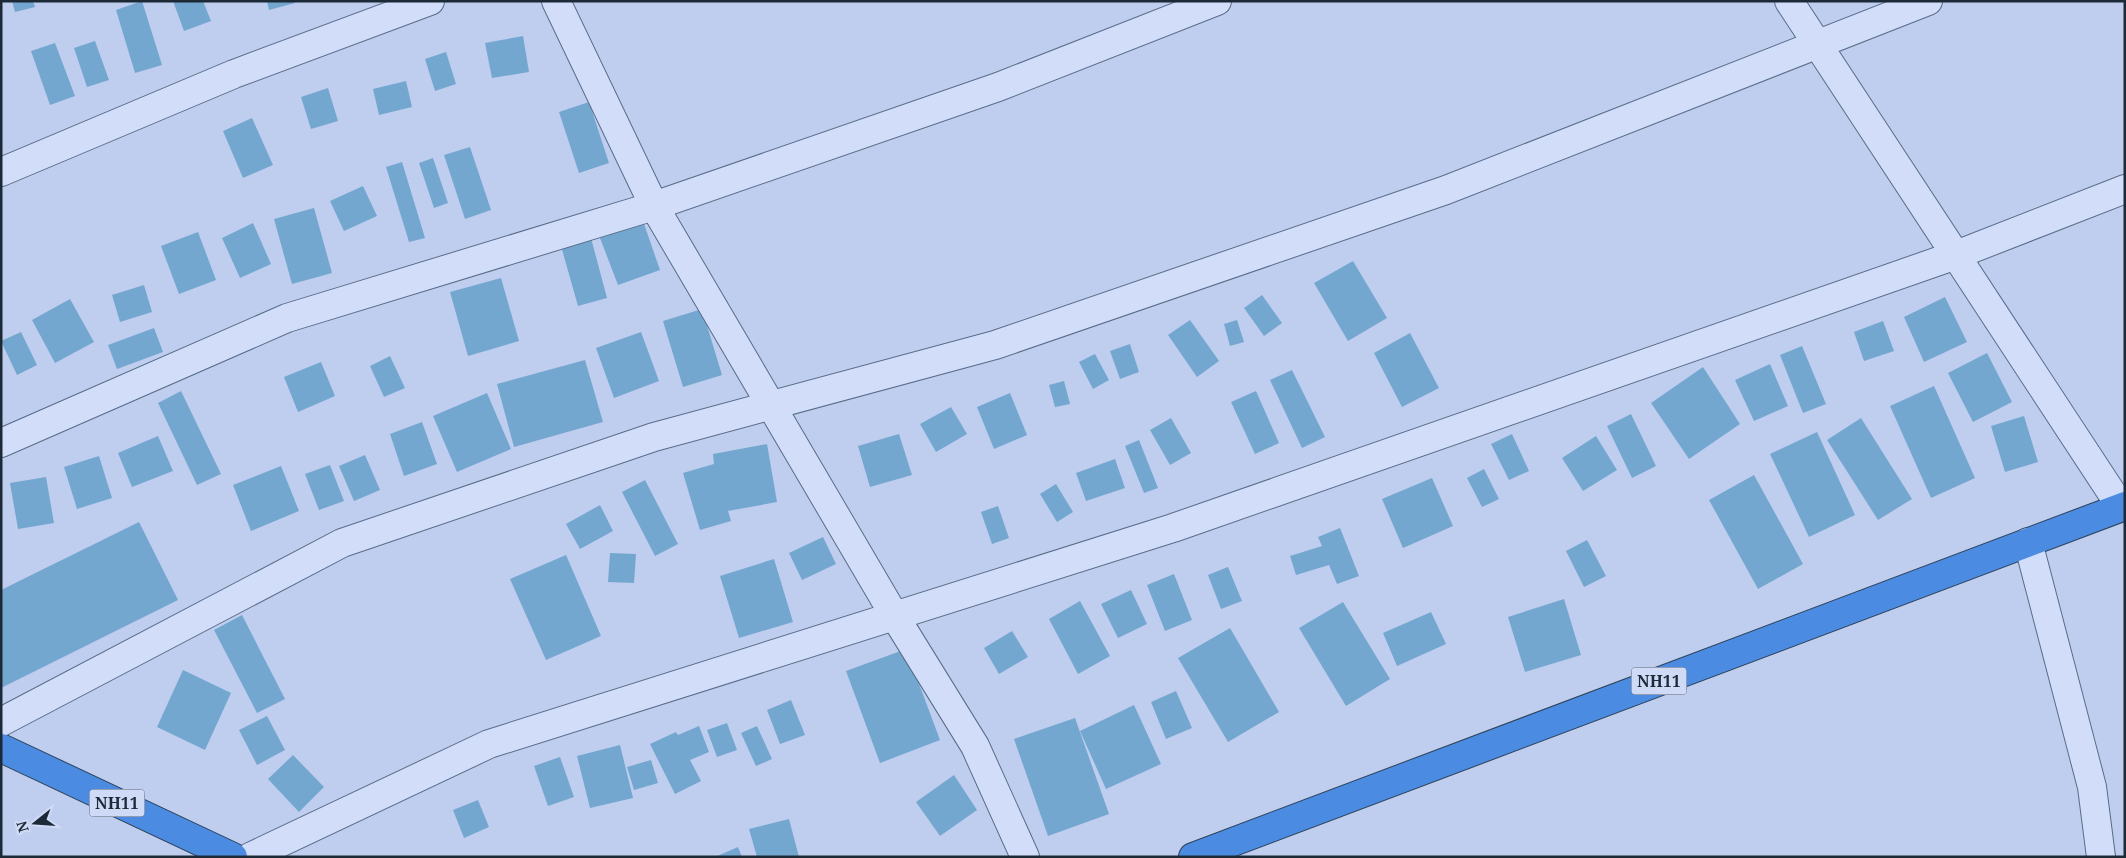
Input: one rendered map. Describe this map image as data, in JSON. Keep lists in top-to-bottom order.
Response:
{
  "streets": {
    "highway": ["NH11"]
  },
  "north": "left"
}
